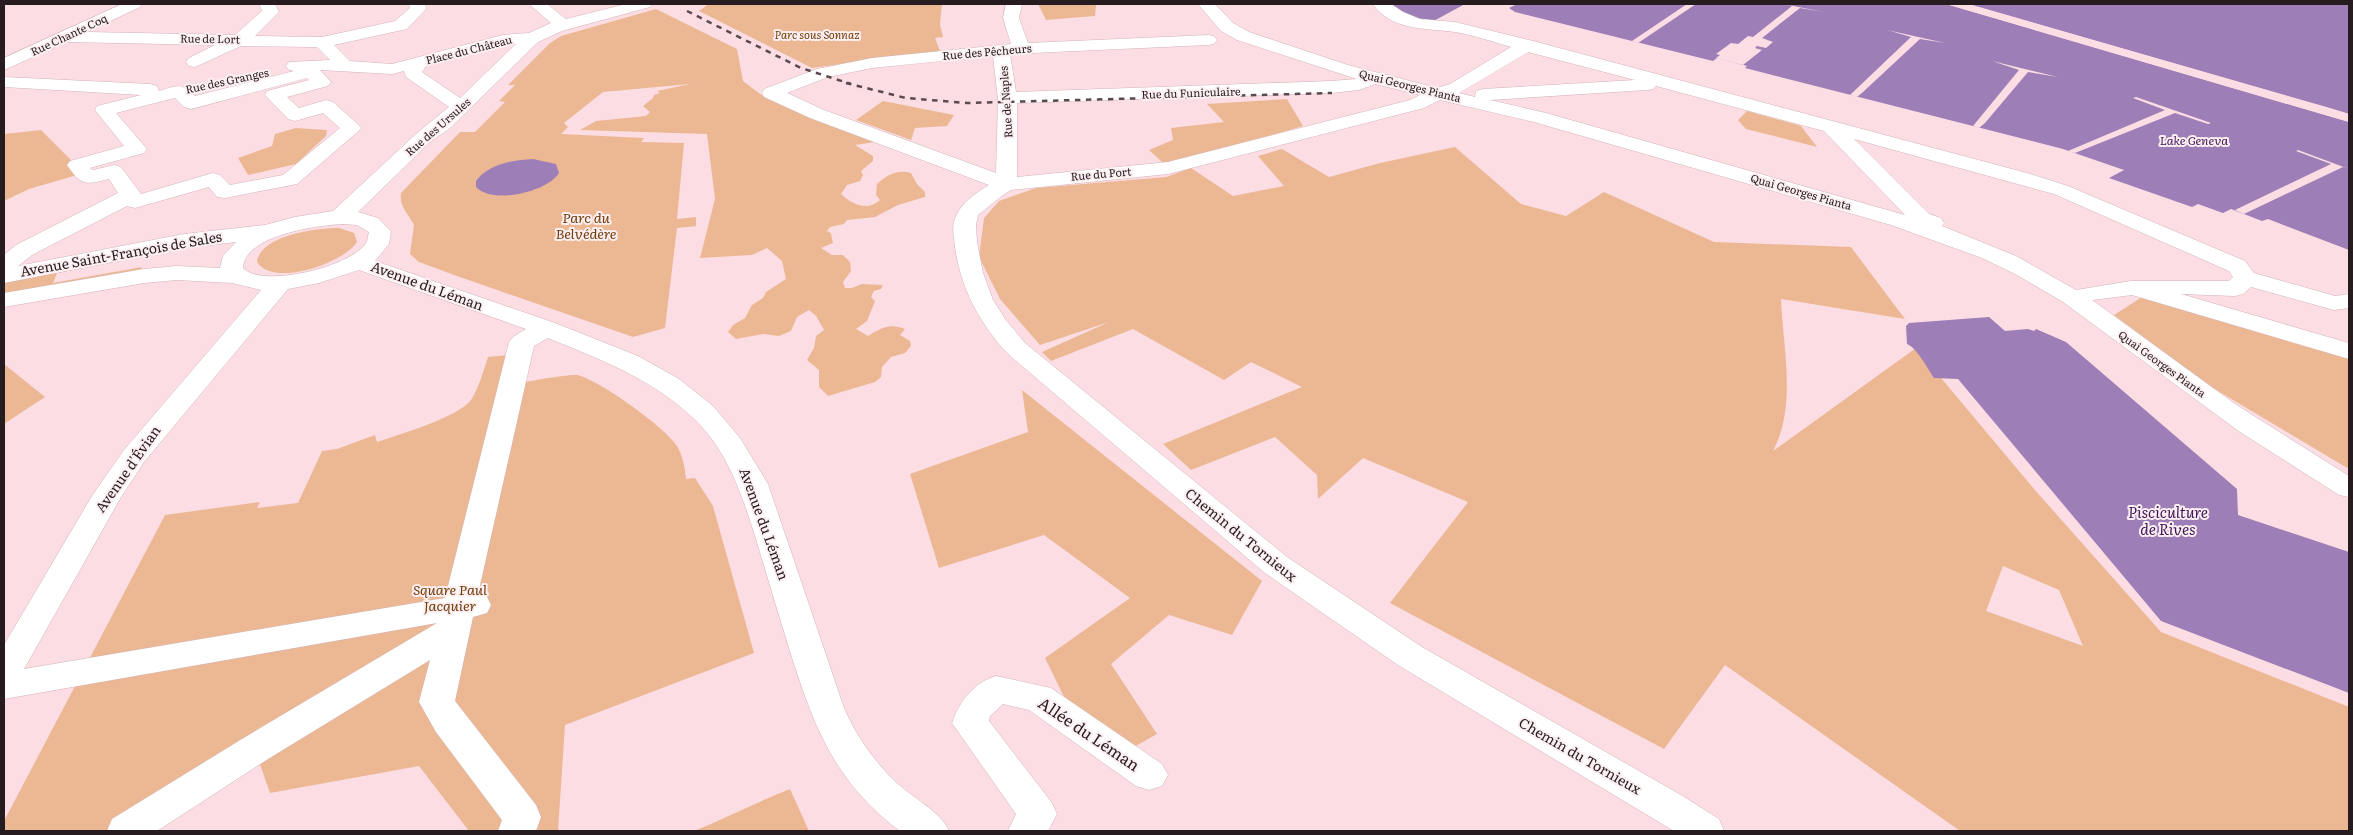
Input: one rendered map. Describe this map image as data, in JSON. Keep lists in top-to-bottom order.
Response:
{
  "streets": {
    "street": [
      "Rue Chante Coq",
      "Rue de Lort",
      "Place du Château",
      "Rue des Pêcheurs",
      "Rue des Granges",
      "Quai Georges Pianta",
      "Rue du Funiculaire",
      "Rue de Naples",
      "Rue des Ursules",
      "Rue du Port",
      "Avenue Saint-François de Sales",
      "Avenue du Léman",
      "Avenue d'Évian",
      "Chemin du Tornieux",
      "Allée du Léman"
    ]
  },
  "crossings": [
    ["Rue Chante Coq", "Rue de Lort"],
    ["Place du Château", "Rue des Granges"],
    ["Place du Château", "Rue des Ursules"],
    ["Rue des Pêcheurs", "Rue de Naples"],
    ["Rue des Pêcheurs", "Rue du Port"],
    ["Quai Georges Pianta", "Rue du Funiculaire"],
    ["Quai Georges Pianta", "Rue du Port"],
    ["Rue du Funiculaire", "Rue de Naples"],
    ["Rue de Naples", "Rue du Port"],
    ["Rue de Naples", "Chemin du Tornieux"],
    ["Rue du Port", "Chemin du Tornieux"]
  ],
  "water": ["Lake Geneva", "Pisciculture de Rives"],
  "parks": ["Parc sous Sonnaz", "Parc du Belvédère", "Square Paul Jacquier"]
}
